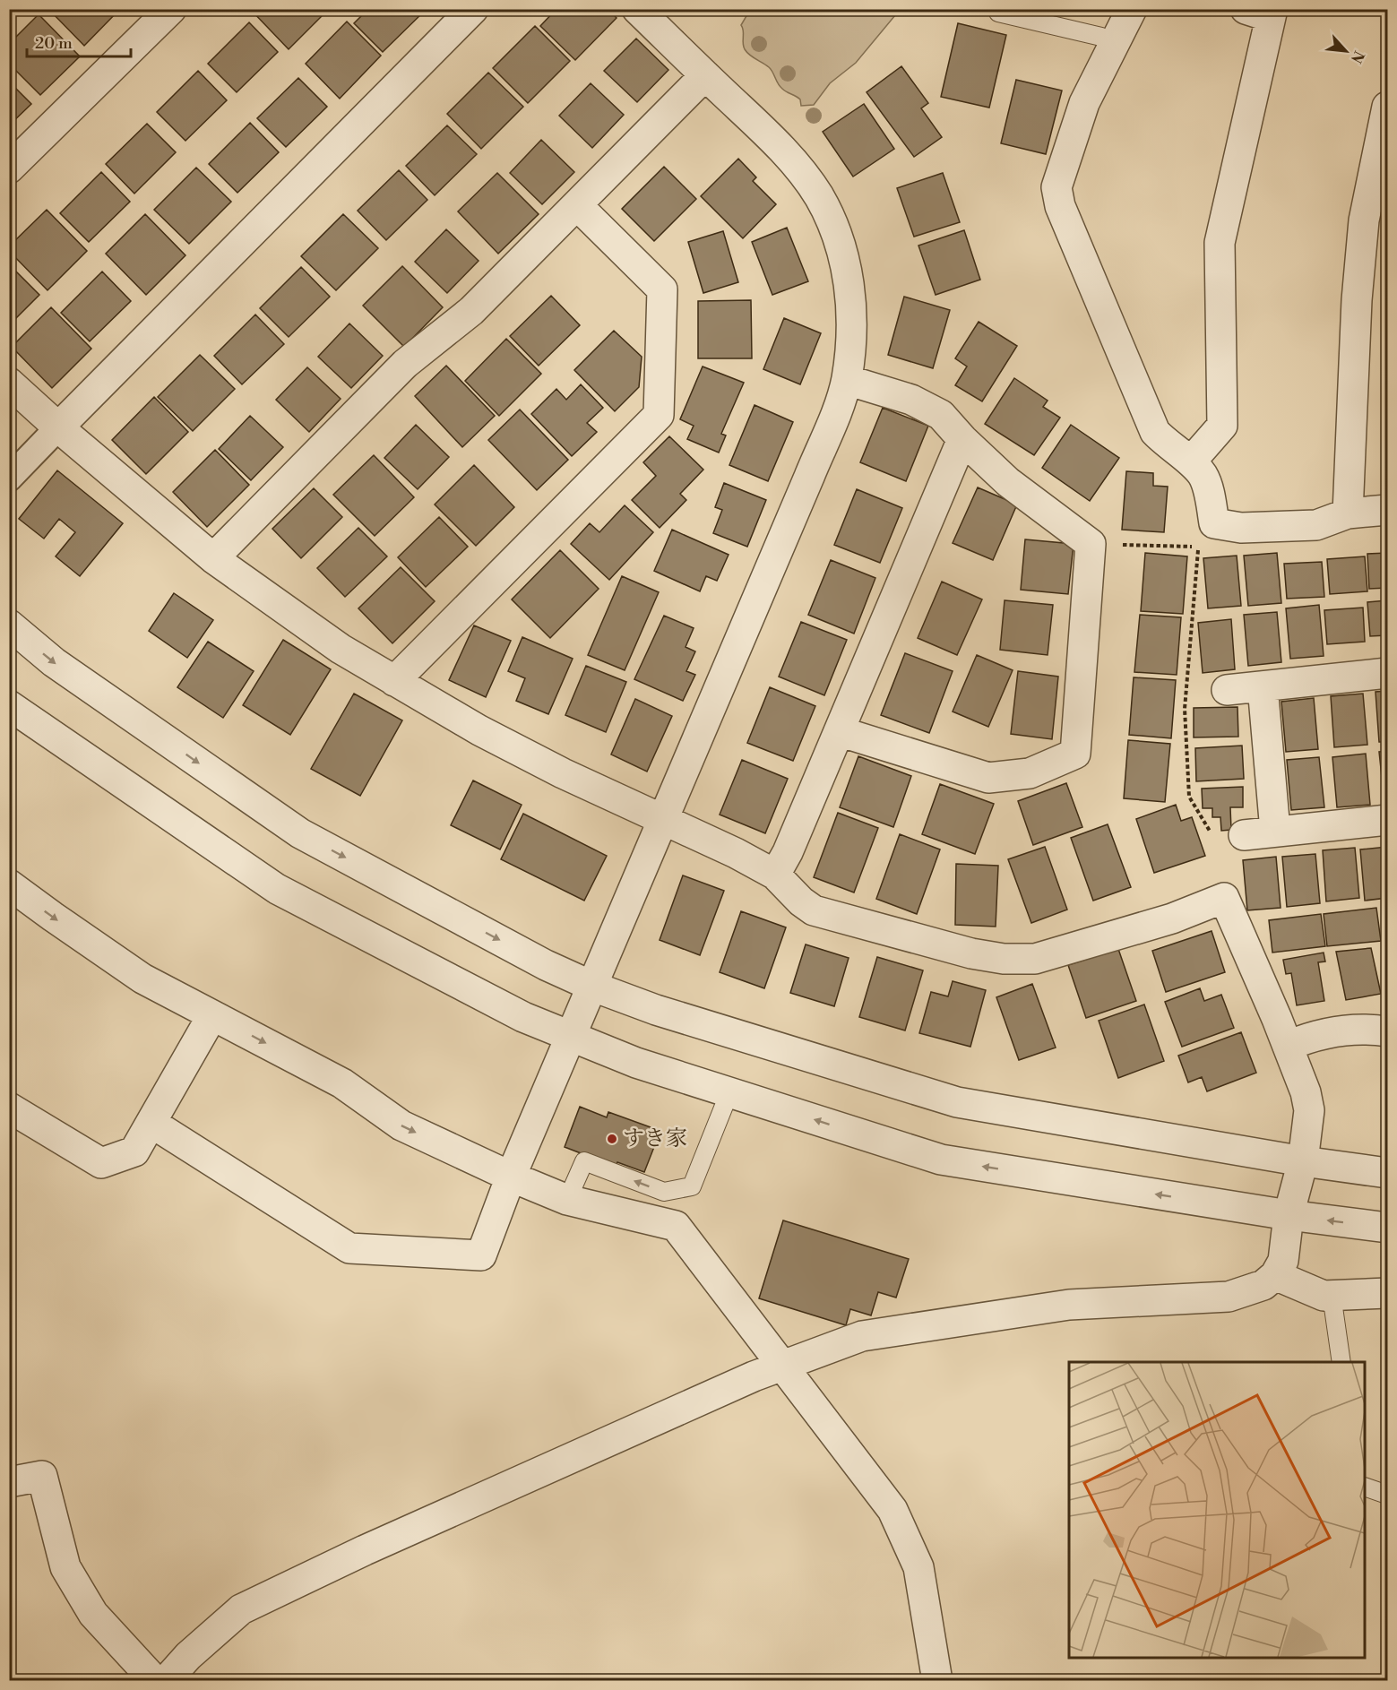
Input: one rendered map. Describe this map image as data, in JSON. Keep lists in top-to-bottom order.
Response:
{
  "places": ["すき家"],
  "scale_bar": "20 m",
  "north": "bottom right"
}
